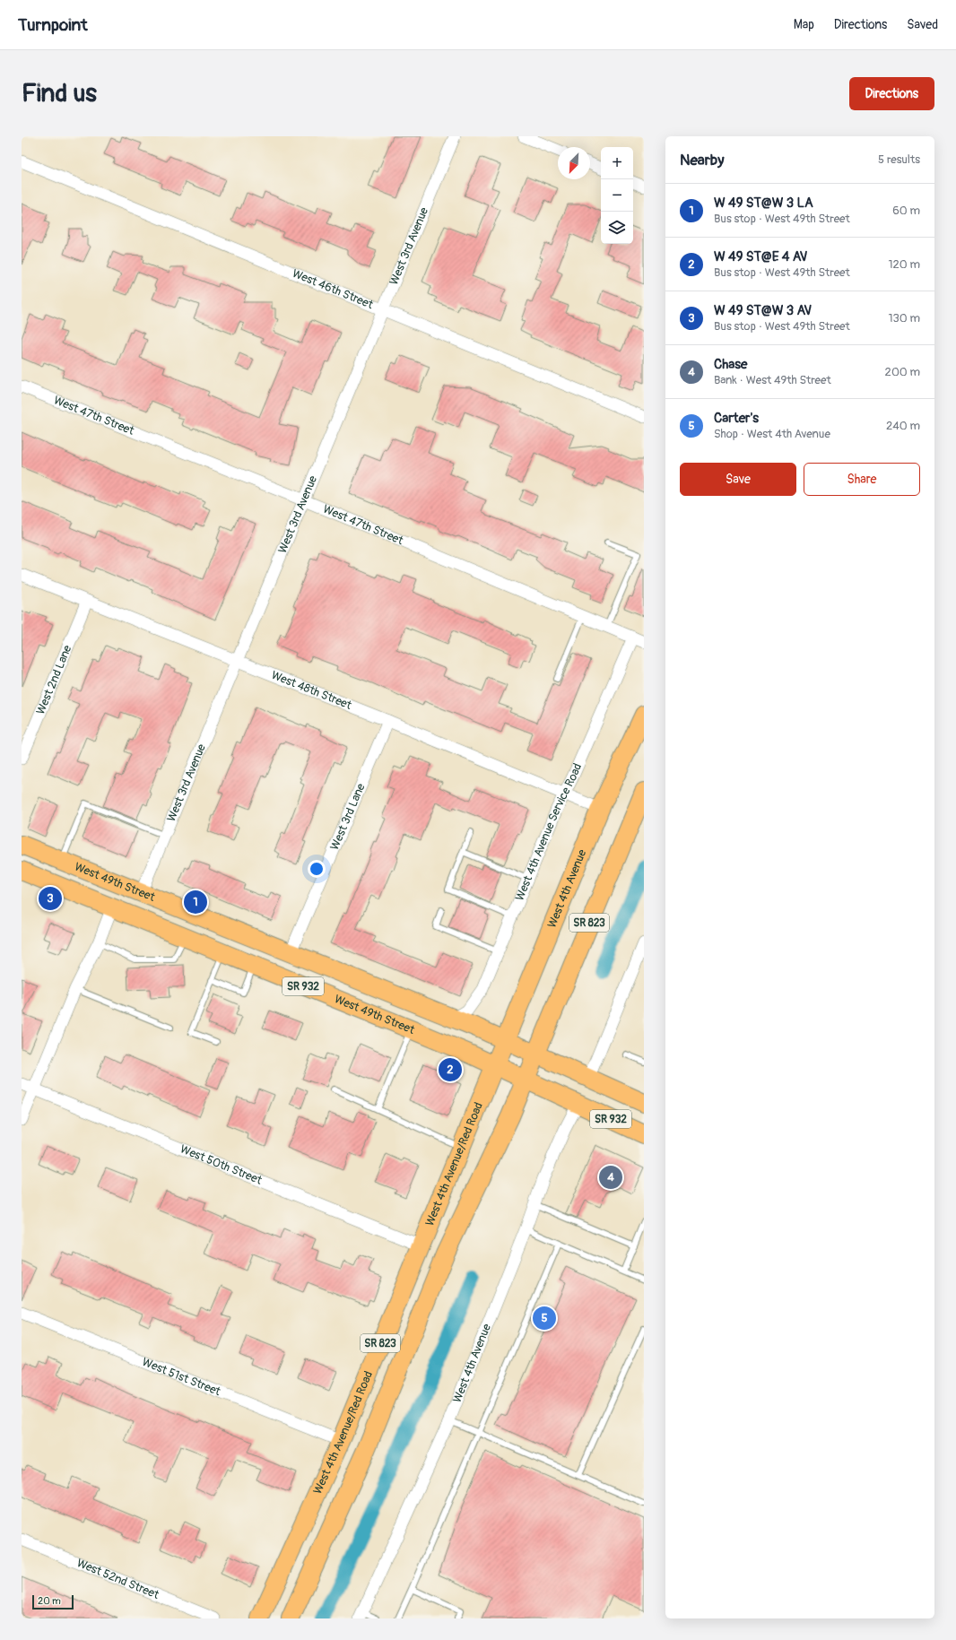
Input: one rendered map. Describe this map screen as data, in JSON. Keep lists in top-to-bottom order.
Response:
{
  "streets": {
    "main road": [
      "West 49th Street",
      "West 4th Avenue",
      "SR 823",
      "SR 932",
      "West 4th Avenue/Red Road"
    ],
    "street": [
      "West 3rd Avenue",
      "West 46th Street",
      "West 47th Street",
      "West 2nd Lane",
      "West 48th Street",
      "West 3rd Lane",
      "West 4th Avenue Service Road",
      "West 50th Street",
      "West 51st Street",
      "West 52nd Street"
    ]
  },
  "crossings": [
    ["West 3rd Avenue", "West 46th Street"],
    ["West 3rd Avenue", "West 47th Street"],
    ["West 3rd Avenue", "West 48th Street"],
    ["West 3rd Avenue", "West 49th Street"],
    ["West 47th Street", "West 4th Avenue Service Road"],
    ["West 2nd Lane", "West 48th Street"],
    ["West 48th Street", "West 3rd Lane"],
    ["West 48th Street", "West 4th Avenue Service Road"],
    ["West 48th Street", "West 4th Avenue"],
    ["West 3rd Lane", "West 49th Street"],
    ["West 4th Avenue Service Road", "West 49th Street"],
    ["West 49th Street", "West 4th Avenue"],
    ["West 49th Street", "SR 823"],
    ["West 49th Street", "West 4th Avenue/Red Road"],
    ["West 4th Avenue", "West 4th Avenue/Red Road"],
    ["West 4th Avenue/Red Road", "West 50th Street"],
    ["West 4th Avenue/Red Road", "West 51st Street"]
  ],
  "scale_bar": "20 m",
  "north": "bottom left",
  "page": {
    "header": "Turnpoint",
    "nav": ["Map", "Directions", "Saved"],
    "buttons": [
      "Directions",
      ["Save", "Share"]
    ],
    "title": "Find us",
    "heading": ["Nearby", "5 results"],
    "map_buttons": ["+", "−"],
    "list": [
      {
        "mark": "1",
        "name": "W 49 ST@W 3 LA",
        "note": "Bus stop · West 49th Street",
        "value": "60 m"
      },
      {
        "mark": "2",
        "name": "W 49 ST@E 4 AV",
        "note": "Bus stop · West 49th Street",
        "value": "120 m"
      },
      {
        "mark": "3",
        "name": "W 49 ST@W 3 AV",
        "note": "Bus stop · West 49th Street",
        "value": "130 m"
      },
      {
        "mark": "4",
        "name": "Chase",
        "note": "Bank · West 49th Street",
        "value": "200 m"
      },
      {
        "mark": "5",
        "name": "Carter's",
        "note": "Shop · West 4th Avenue",
        "value": "240 m"
      }
    ],
    "pins": [
      "3",
      "1",
      "2",
      "4",
      "5"
    ],
    "scale": "20 m"
  }
}
